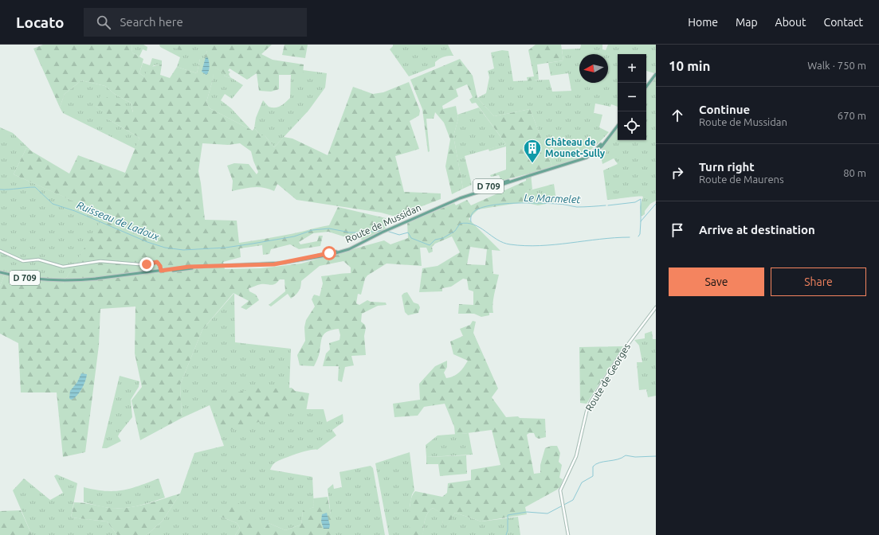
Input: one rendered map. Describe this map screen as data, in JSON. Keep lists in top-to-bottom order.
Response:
{
  "streets": {
    "main road": ["D 709", "Route de Mussidan"],
    "street": ["Route de Georges"]
  },
  "water": ["Le Marmelet", "Ruisseau de Ladoux"],
  "places": {
    "building": ["Château de Mounet-Sully"]
  },
  "north": "left",
  "page": {
    "header": "Locato",
    "search": "Search here",
    "nav": [
      "Home",
      "Map",
      "About",
      "Contact"
    ],
    "heading": ["10 min", "Walk · 750 m"],
    "map_buttons": ["+", "−"],
    "list": [
      ["Continue", "Route de Mussidan", "670 m"],
      ["Turn right", "Route de Maurens", "80 m"],
      "Arrive at destination"
    ],
    "buttons": ["Save", "Share"]
  }
}
